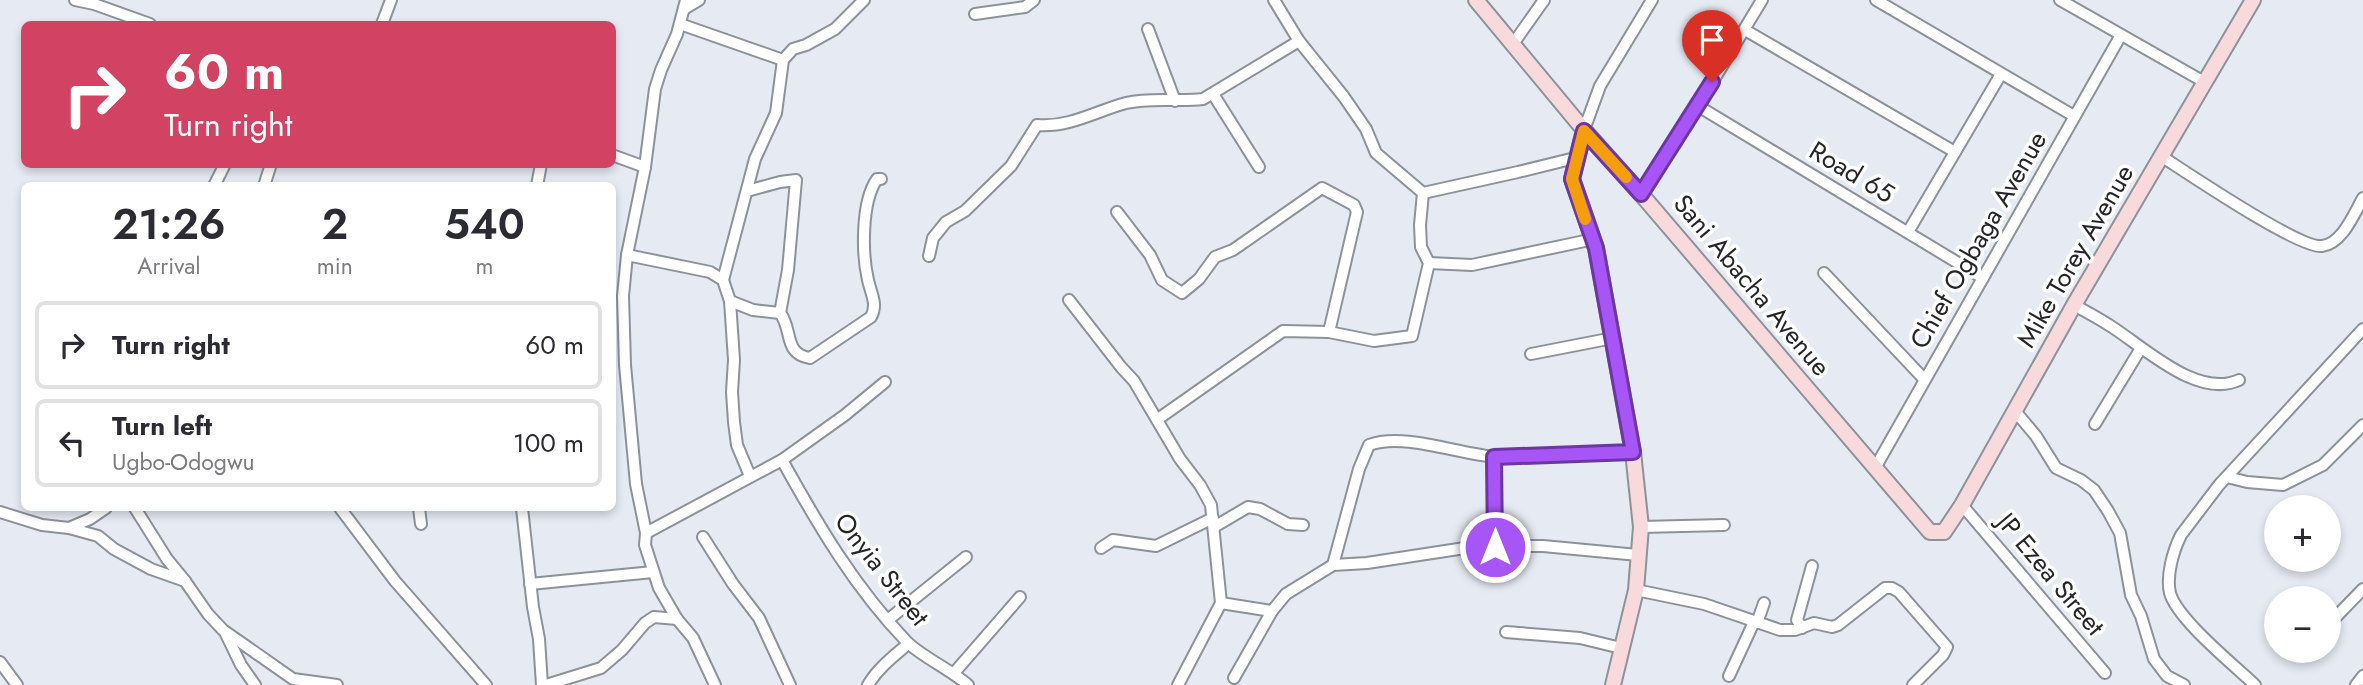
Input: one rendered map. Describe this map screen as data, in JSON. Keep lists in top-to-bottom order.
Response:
{
  "streets": {
    "street": [
      "Road 65",
      "Chief Ogbaga Avenue",
      "Mike Torey Avenue",
      "Sani Abacha Avenue",
      "Onyia Street",
      "JP Ezea Street"
    ]
  },
  "crossings": [
    ["Road 65", "Chief Ogbaga Avenue"],
    ["Chief Ogbaga Avenue", "Sani Abacha Avenue"],
    ["Mike Torey Avenue", "Sani Abacha Avenue"],
    ["Mike Torey Avenue", "JP Ezea Street"]
  ],
  "page": {
    "turn": ["60 m", "Turn right"],
    "eta": [
      "21:26",
      "Arrival",
      "2",
      "min",
      "540",
      "m"
    ],
    "list": [
      {
        "name": "Turn right",
        "value": "60 m"
      },
      {
        "name": "Turn left",
        "note": "Ugbo-Odogwu",
        "value": "100 m"
      }
    ],
    "map_buttons": ["+", "−"]
  }
}
